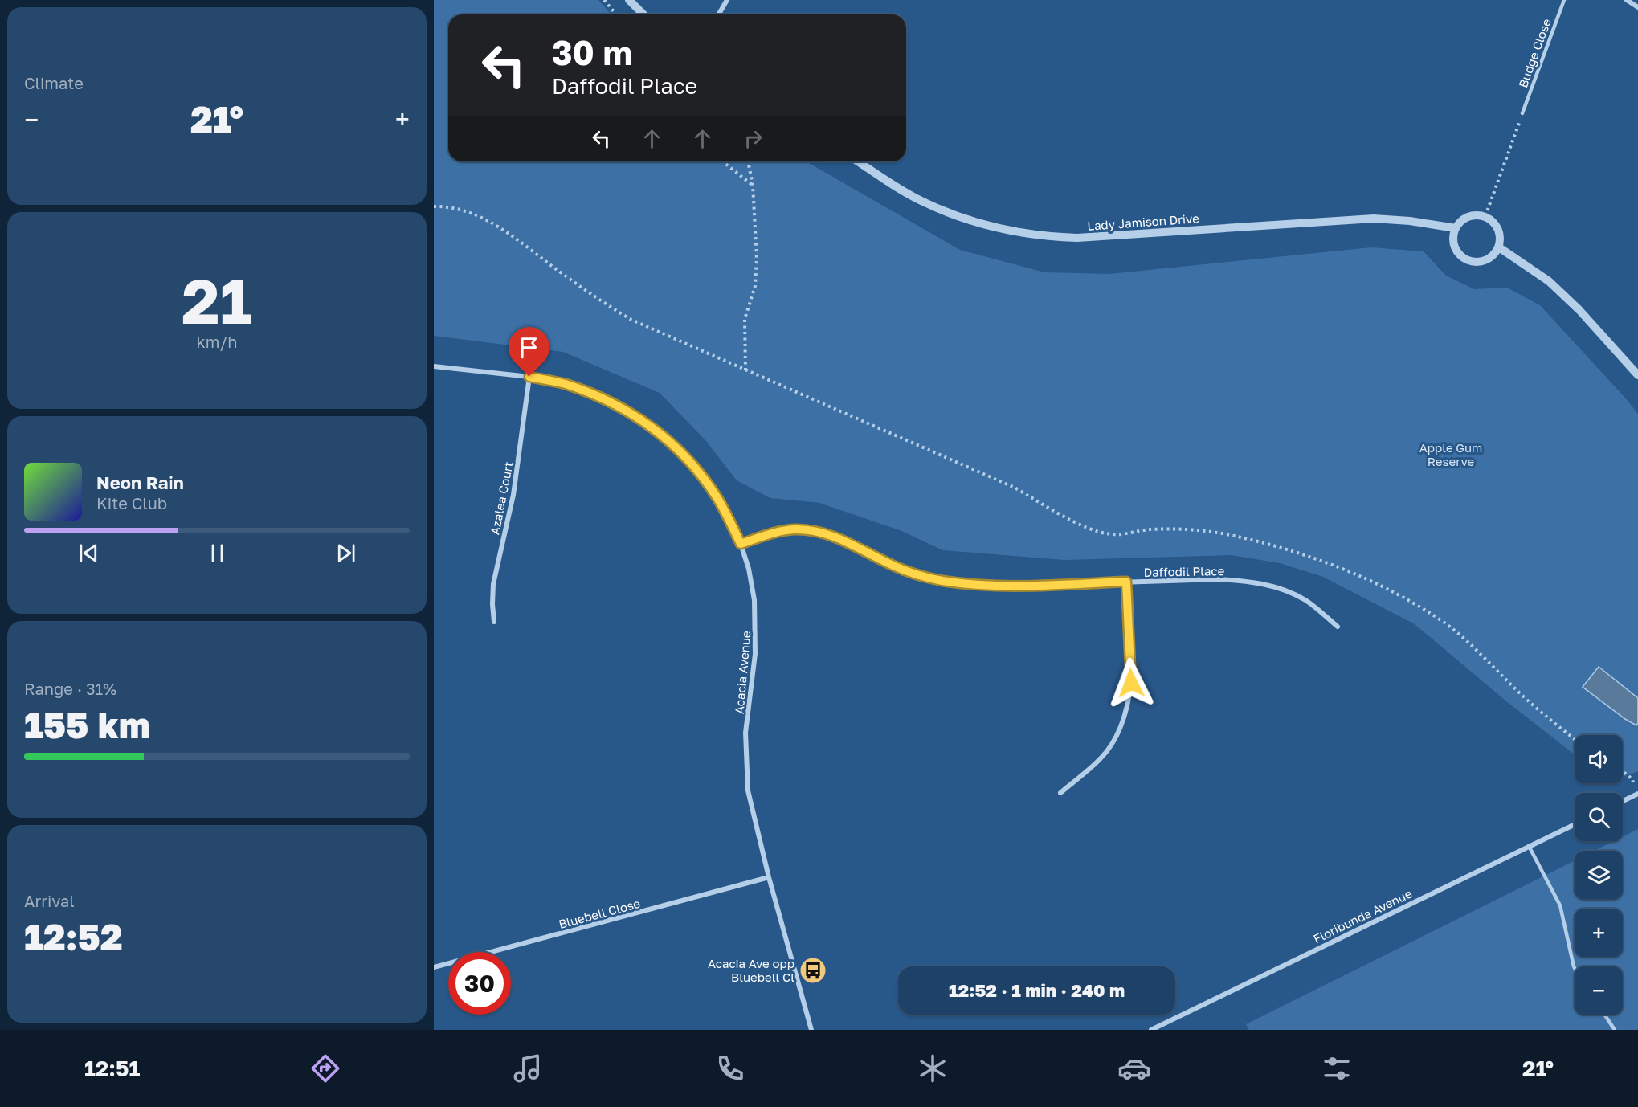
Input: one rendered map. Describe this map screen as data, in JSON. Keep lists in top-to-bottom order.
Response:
{
  "streets": {
    "street": [
      "Lady Jamison Drive",
      "Azalea Court",
      "Daffodil Place",
      "Acacia Avenue",
      "Bluebell Close",
      "Floribunda Avenue"
    ],
    "lane": ["Budge Close"]
  },
  "crossings": [
    ["Azalea Court", "Acacia Avenue"],
    ["Daffodil Place", "Acacia Avenue"],
    ["Acacia Avenue", "Bluebell Close"]
  ],
  "parks": ["Apple Gum Reserve"],
  "places": {
    "bus stop": ["Acacia Ave opp Bluebell Cl"]
  },
  "page": {
    "tile": [
      "Climate",
      ["21", "km/h"],
      ["Range · 31%", "155 km"],
      ["Arrival", "12:52"]
    ],
    "turn": ["30 m", "Daffodil Place"],
    "heat": ["−", "21°", "+"],
    "song": ["Neon Rain", "Kite Club"],
    "map_buttons": ["+", "−"],
    "limit": "30",
    "trip": "12:52 · 1 min · 240 m",
    "tabs": ["12:51", "21°"]
  }
}
